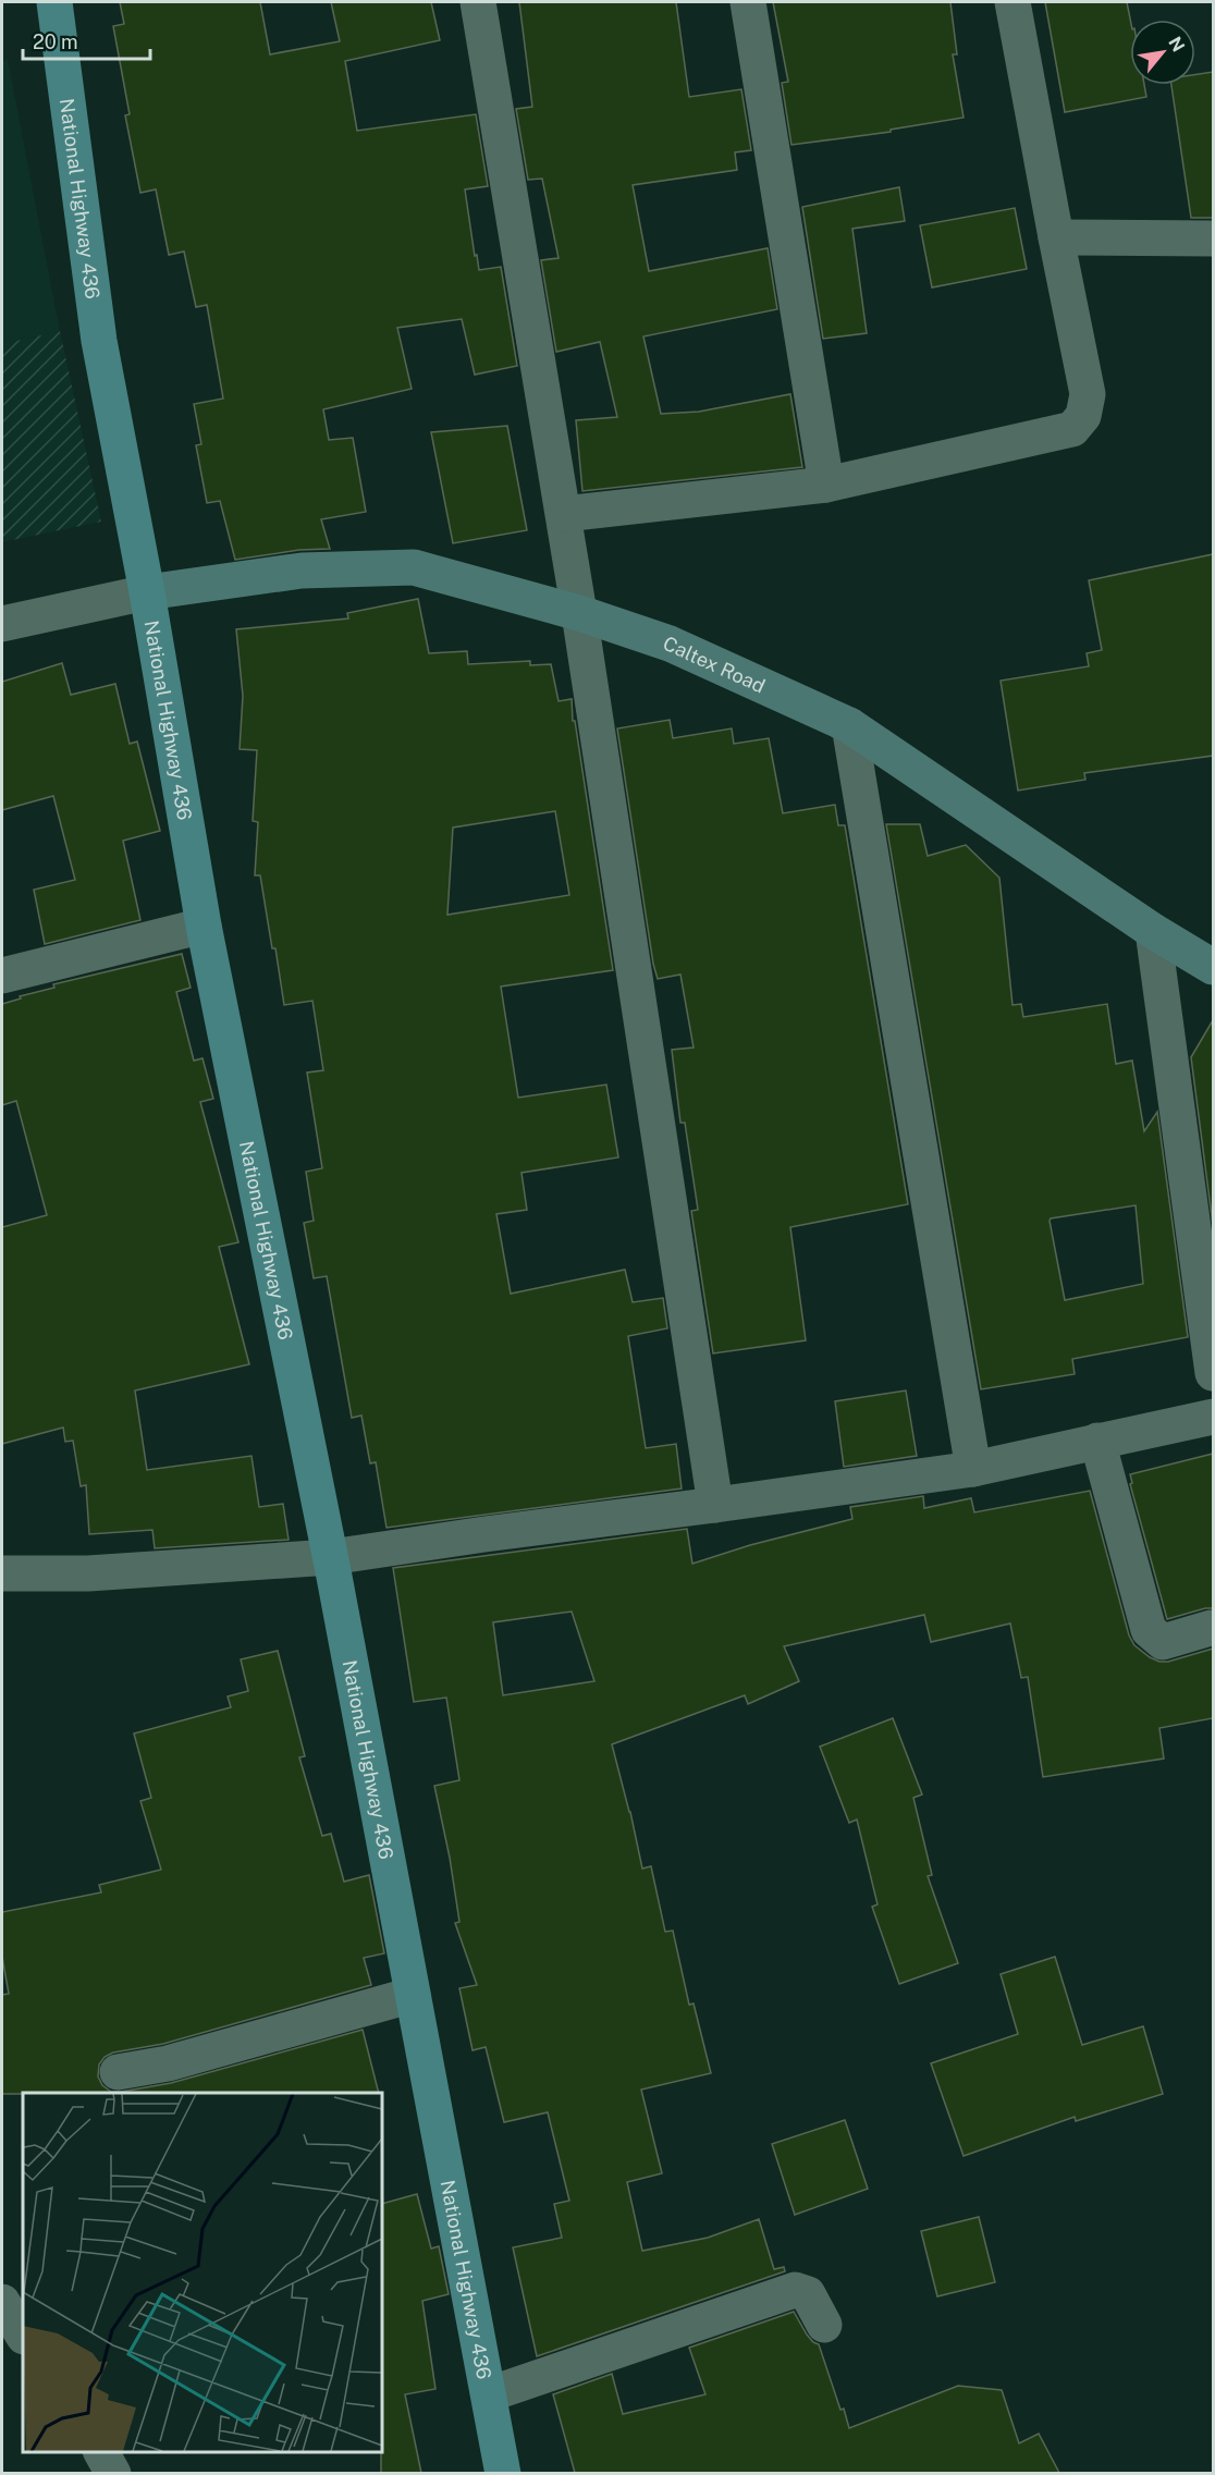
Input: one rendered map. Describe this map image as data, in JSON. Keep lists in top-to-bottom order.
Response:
{
  "streets": {
    "main road": ["National Highway 436"],
    "street": ["Caltex Road"]
  },
  "crossings": [
    ["National Highway 436", "Caltex Road"]
  ],
  "scale_bar": "20 m",
  "north": "top right"
}
